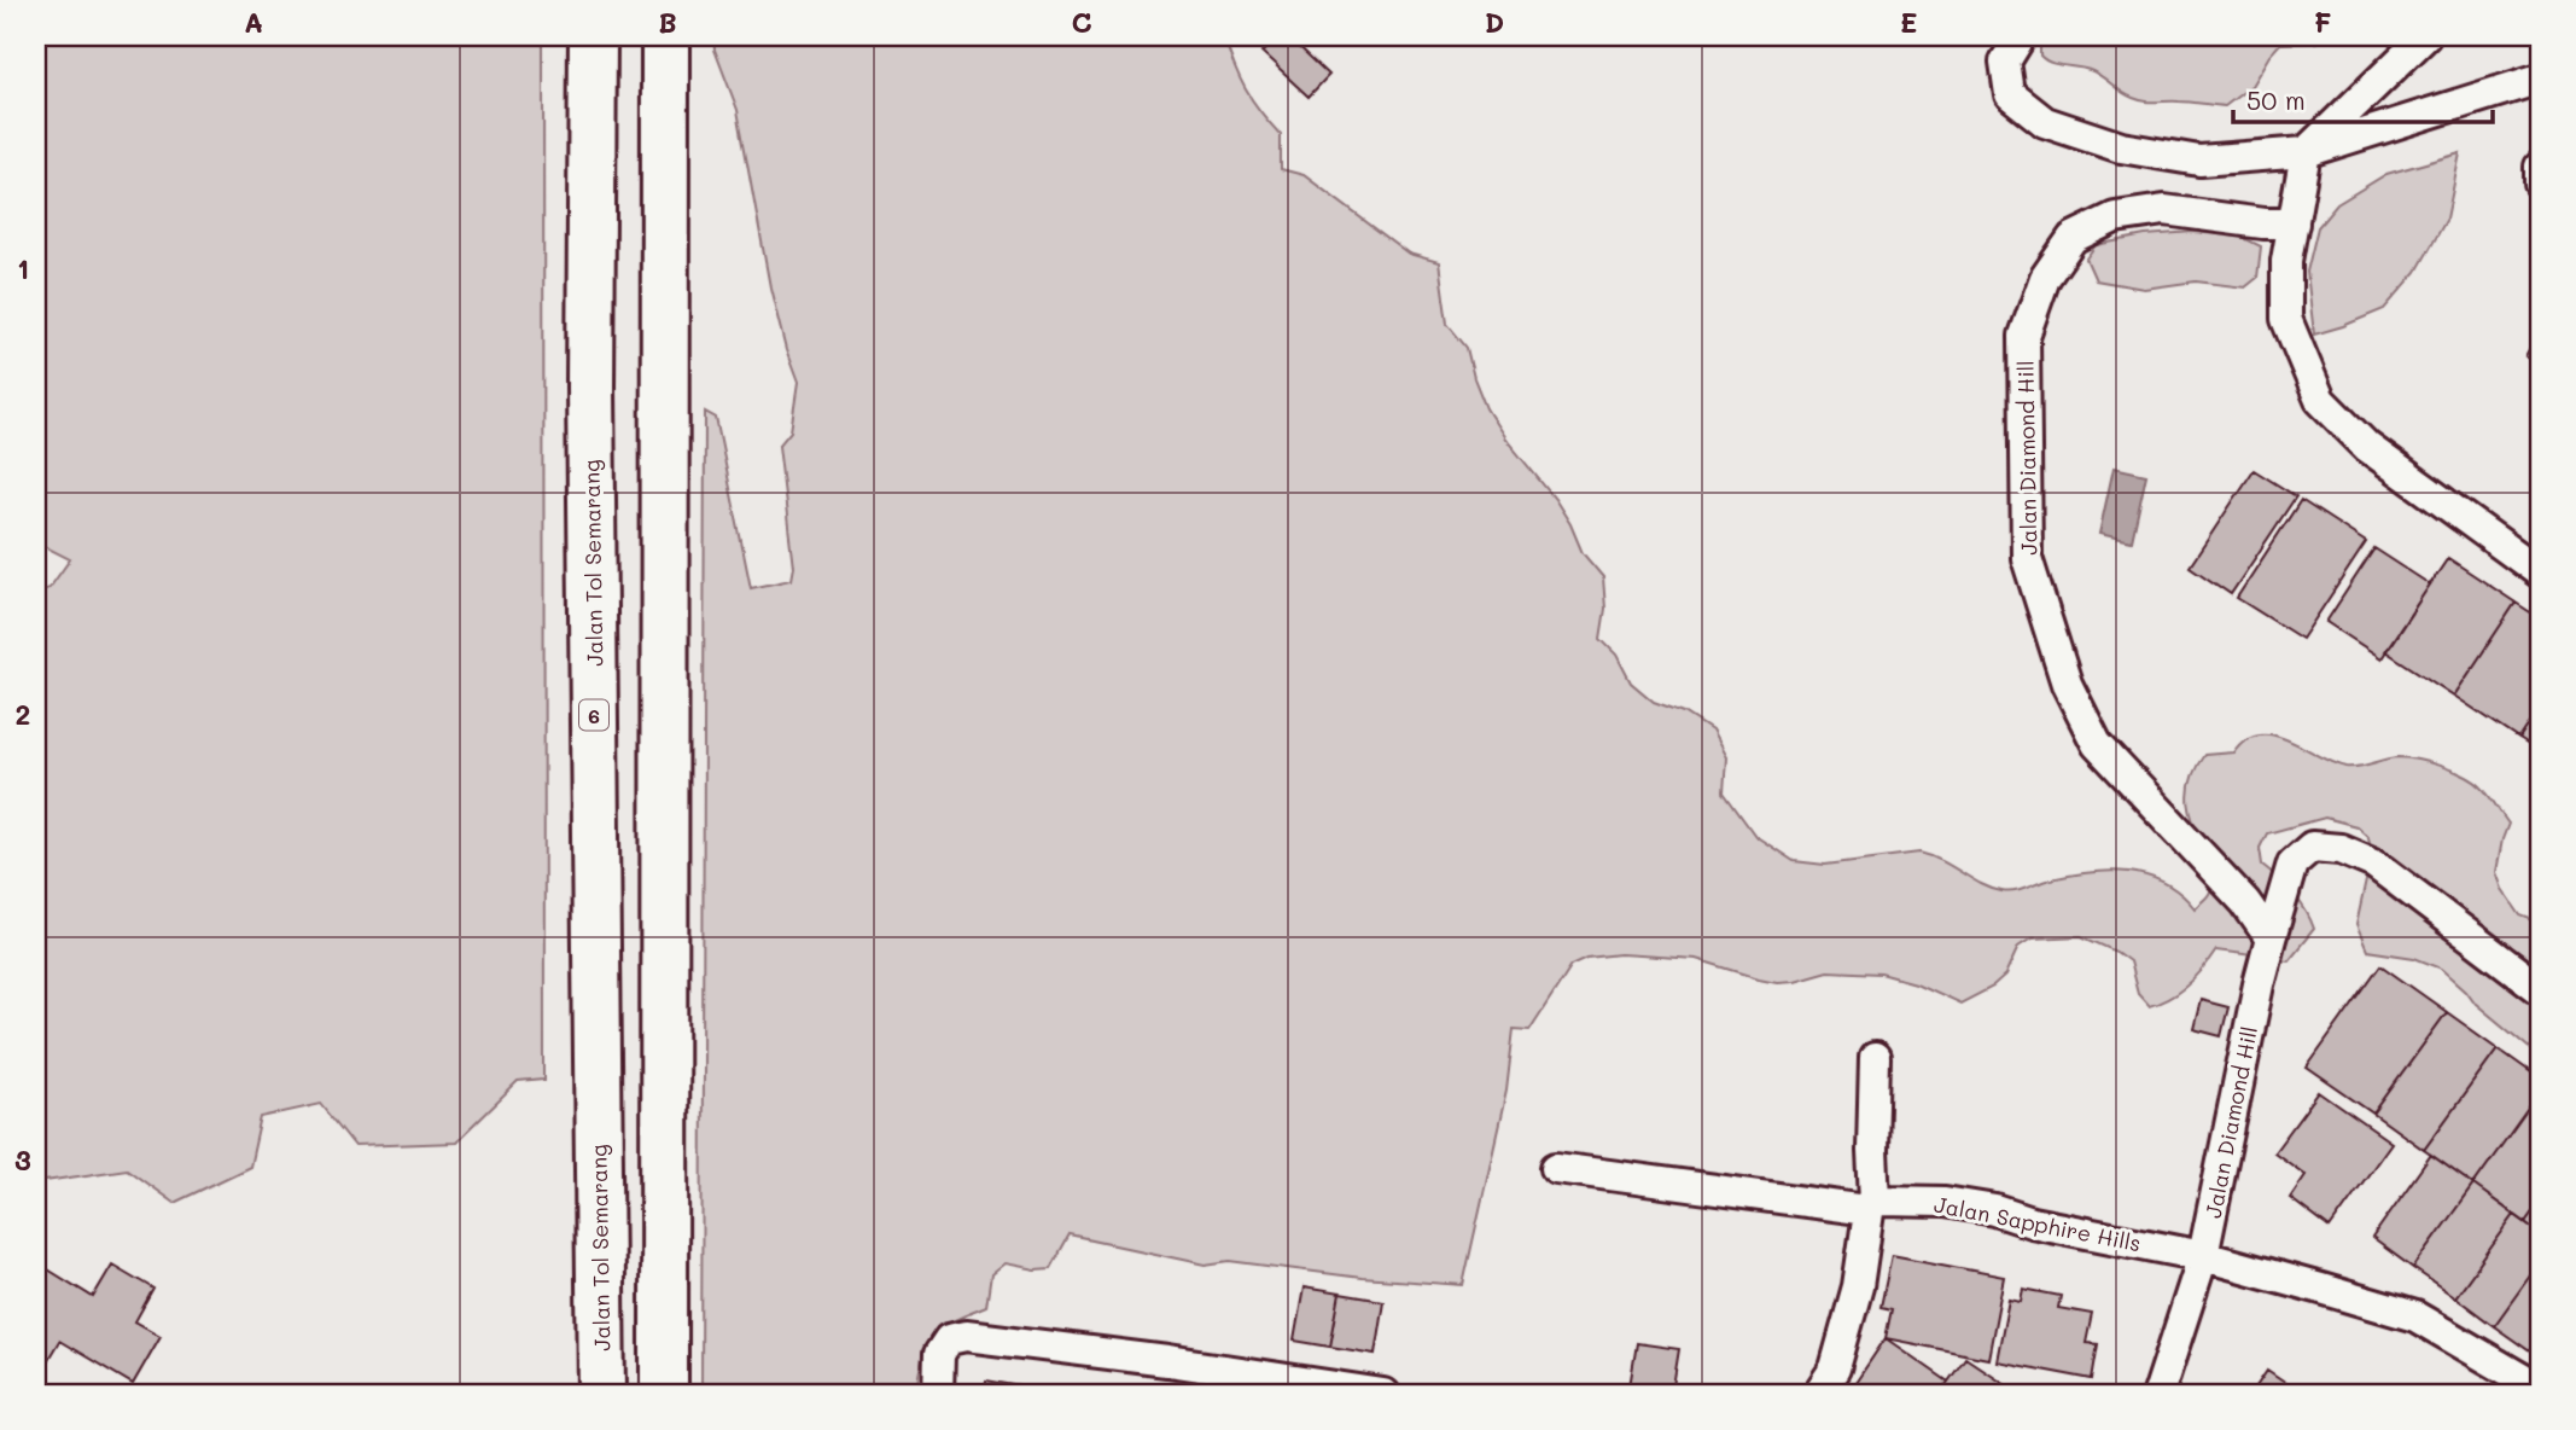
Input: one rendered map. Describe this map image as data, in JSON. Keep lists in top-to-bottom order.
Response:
{
  "streets": {
    "highway": ["Jalan Tol Semarang", "6"],
    "street": ["Jalan Diamond Hill", "Jalan Sapphire Hills"]
  },
  "crossings": [
    ["Jalan Diamond Hill", "Jalan Sapphire Hills"]
  ],
  "scale_bar": "50 m",
  "grid": {
    "columns": [
      "A",
      "B",
      "C",
      "D",
      "E",
      "F"
    ],
    "rows": ["1", "2", "3"]
  }
}
